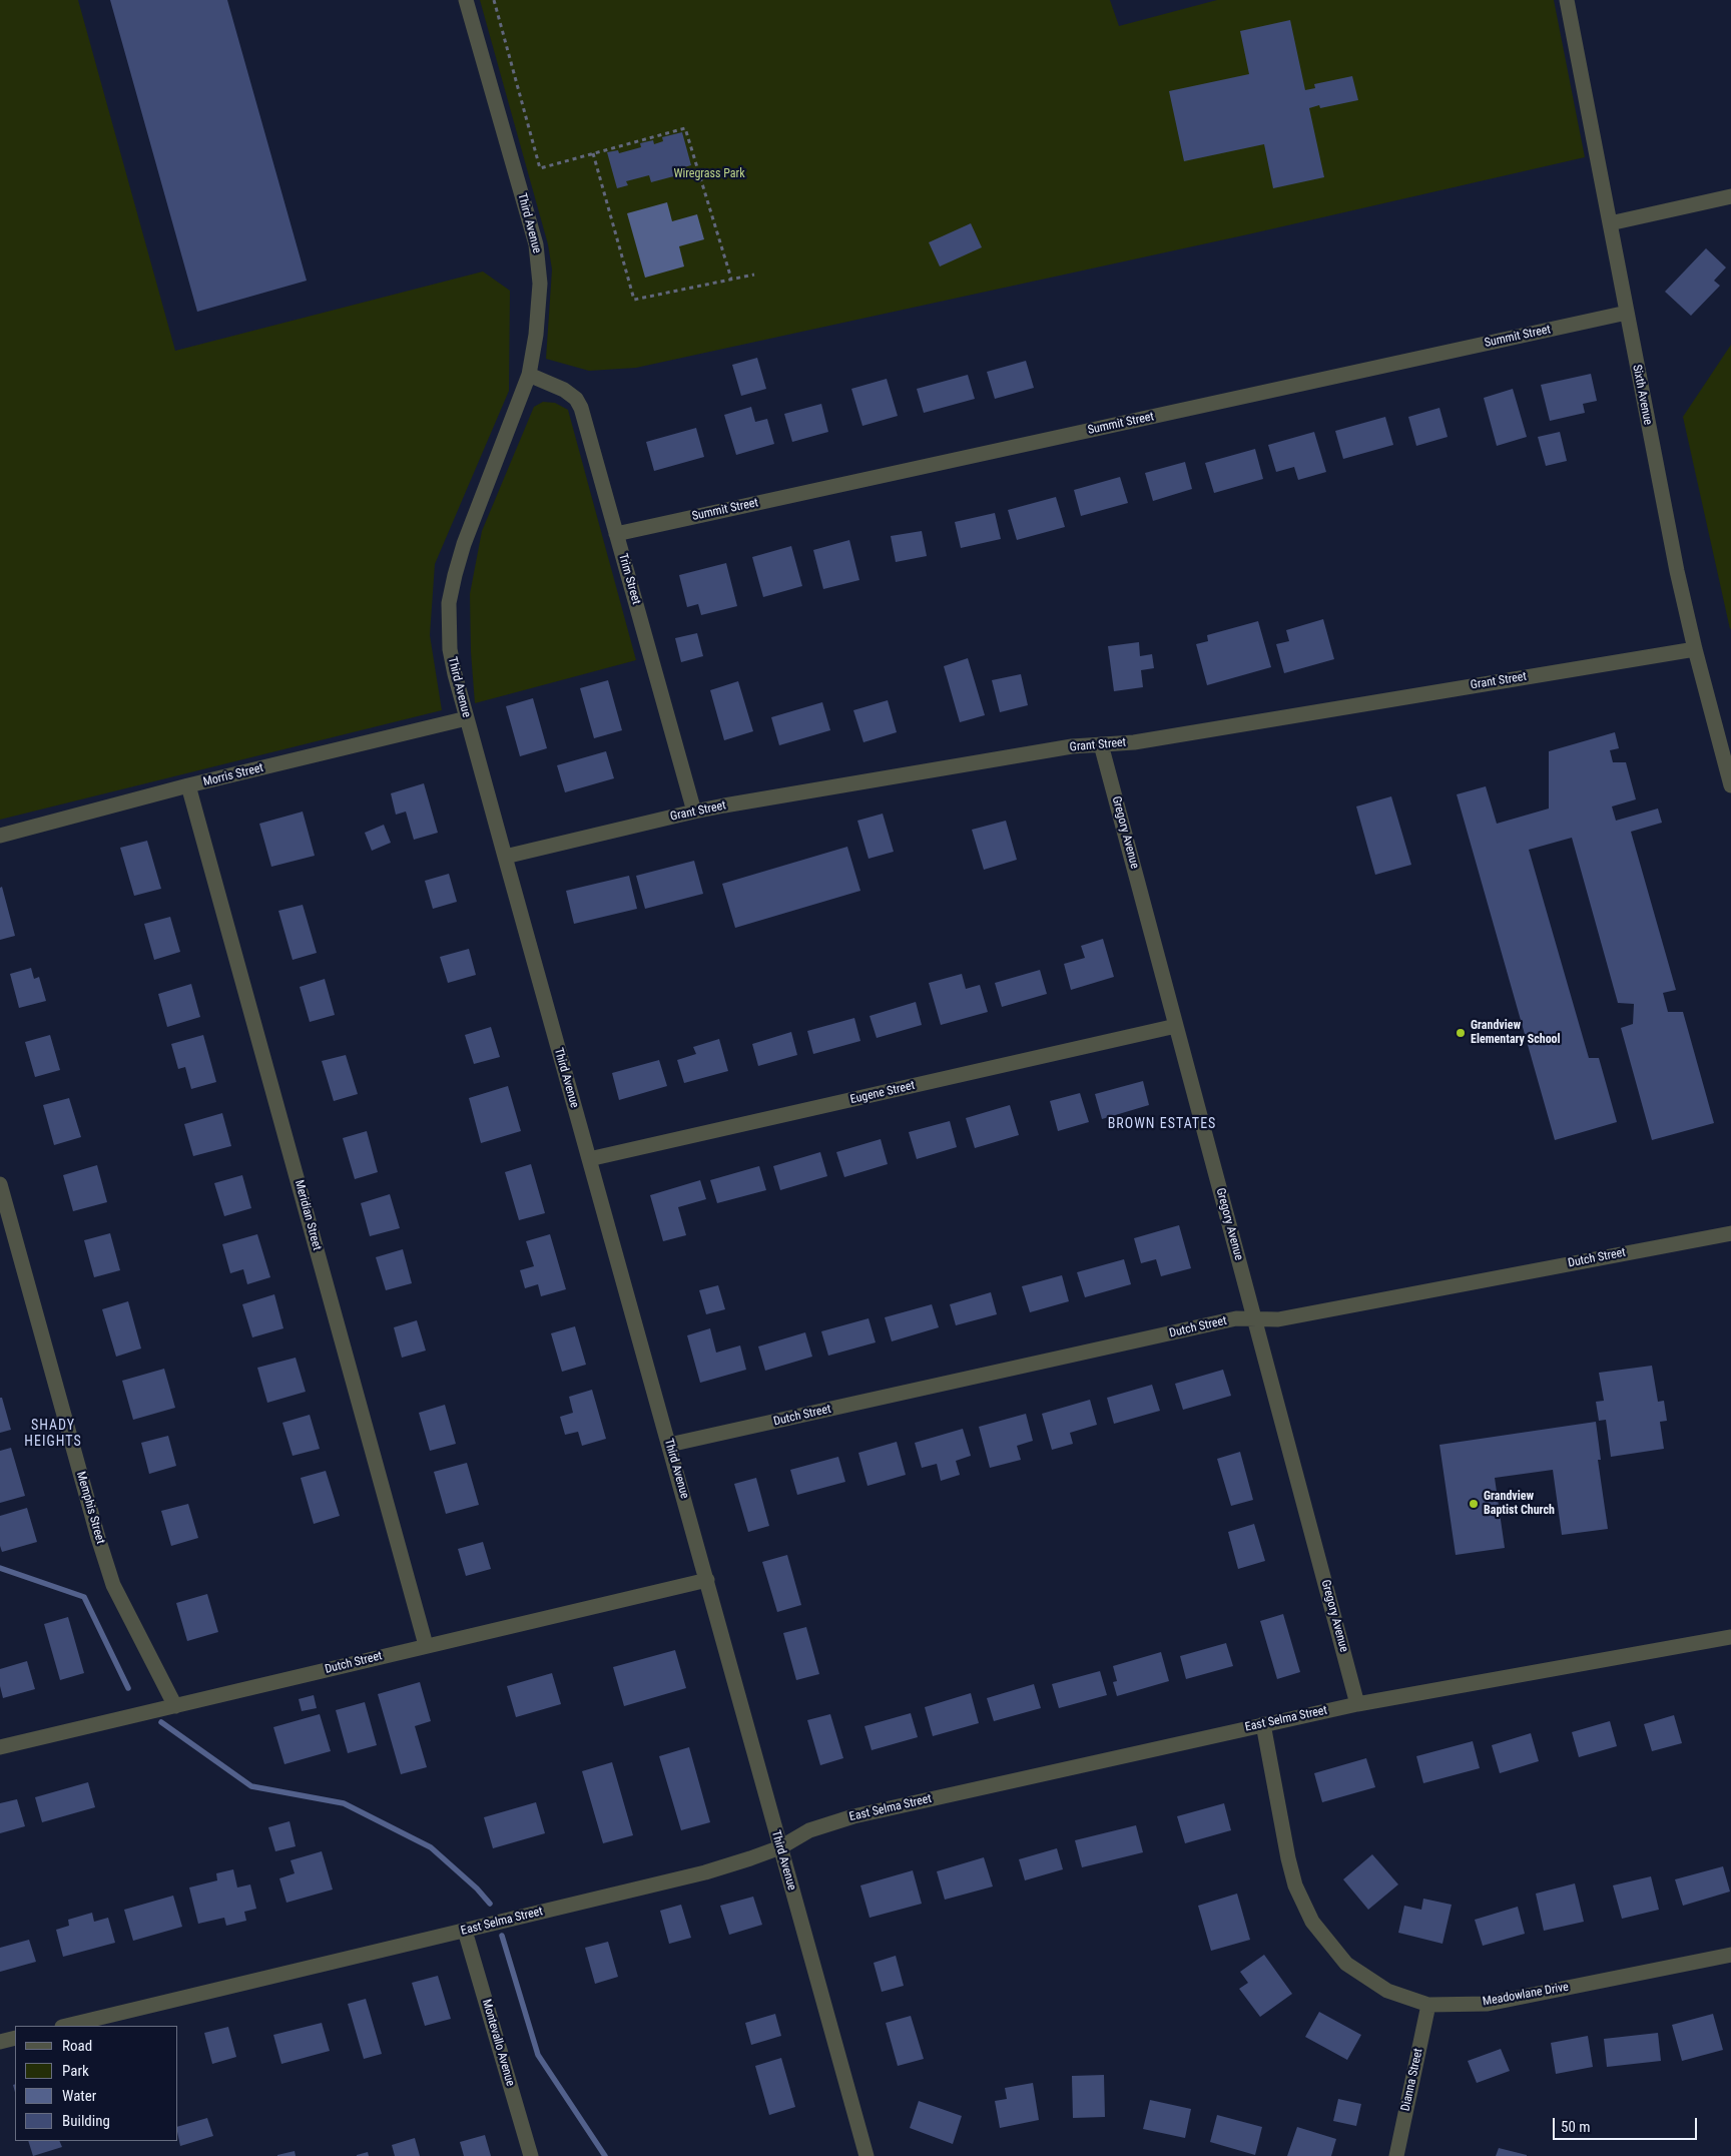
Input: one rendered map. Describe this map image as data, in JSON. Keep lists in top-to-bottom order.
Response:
{
  "streets": {
    "street": [
      "Third Avenue",
      "Summit Street",
      "Sixth Avenue",
      "Trim Street",
      "Grant Street",
      "Morris Street",
      "Gregory Avenue",
      "Eugene Street",
      "Meridian Street",
      "Dutch Street",
      "Memphis Street",
      "East Selma Street",
      "Meadowlane Drive",
      "Montevallo Avenue",
      "Dianna Street"
    ]
  },
  "crossings": [
    ["Third Avenue", "Trim Street"],
    ["Third Avenue", "Grant Street"],
    ["Third Avenue", "Morris Street"],
    ["Third Avenue", "Eugene Street"],
    ["Third Avenue", "Dutch Street"],
    ["Third Avenue", "East Selma Street"],
    ["Summit Street", "Sixth Avenue"],
    ["Summit Street", "Trim Street"],
    ["Sixth Avenue", "Grant Street"],
    ["Trim Street", "Grant Street"],
    ["Grant Street", "Gregory Avenue"],
    ["Morris Street", "Meridian Street"],
    ["Gregory Avenue", "Eugene Street"],
    ["Gregory Avenue", "Dutch Street"],
    ["Gregory Avenue", "East Selma Street"],
    ["Meridian Street", "Dutch Street"],
    ["Dutch Street", "Memphis Street"],
    ["East Selma Street", "Meadowlane Drive"],
    ["East Selma Street", "Montevallo Avenue"],
    ["Meadowlane Drive", "Dianna Street"]
  ],
  "districts": ["BROWN ESTATES", "SHADY HEIGHTS"],
  "parks": ["Wiregrass Park"],
  "places": ["Grandview Elementary School", "Grandview Baptist Church"],
  "legend": [
    "Road",
    "Park",
    "Water",
    "Building"
  ],
  "scale_bar": "50 m"
}
